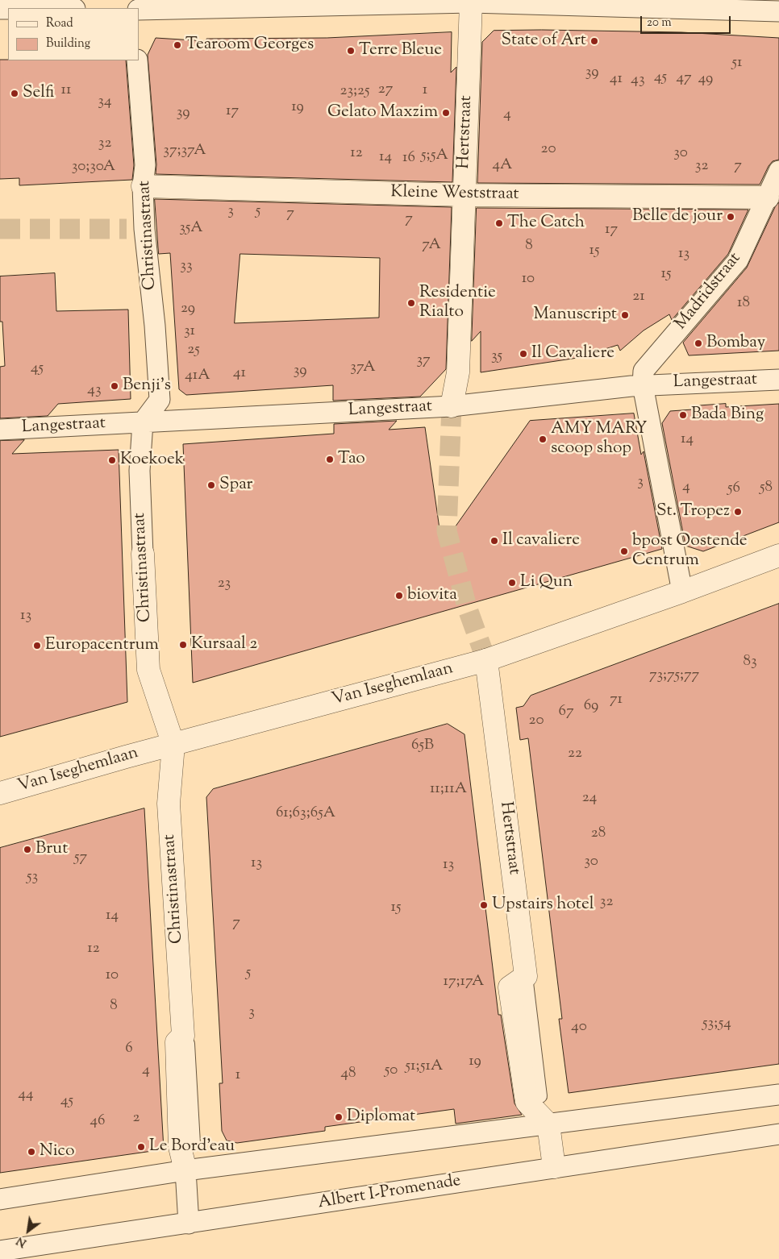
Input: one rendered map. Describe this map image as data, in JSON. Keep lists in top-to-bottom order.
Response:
{
  "streets": {
    "street": [
      "Hertstraat",
      "Kleine Weststraat",
      "Christinastraat",
      "Madridstraat",
      "Langestraat",
      "Van Iseghemlaan",
      "Albert I-Promenade"
    ]
  },
  "crossings": [
    ["Hertstraat", "Kleine Weststraat"],
    ["Hertstraat", "Langestraat"],
    ["Hertstraat", "Van Iseghemlaan"],
    ["Kleine Weststraat", "Christinastraat"],
    ["Kleine Weststraat", "Madridstraat"],
    ["Christinastraat", "Langestraat"],
    ["Christinastraat", "Van Iseghemlaan"],
    ["Madridstraat", "Langestraat"]
  ],
  "places": [
    "State of Art",
    "Tearoom Georges",
    "Terre Bleue",
    "Selfi",
    "Gelato Maxzim",
    "Belle de jour",
    "The Catch",
    "Residentie Rialto",
    "Manuscript",
    "Bombay",
    "Il Cavaliere",
    "Benji's",
    "Bada Bing",
    "AMY MARY scoop shop",
    "Tao",
    "Koekoek",
    "Spar",
    "St. Tropez",
    "Il cavaliere",
    "bpost Oostende Centrum",
    "Li Qun",
    "biovita",
    "Kursaal 2",
    "Europacentrum",
    "Brut",
    "Upstairs hotel",
    "Diplomat",
    "Le Bord'eau",
    "Nico"
  ],
  "house_numbers": [
    "51",
    "39",
    "45",
    "47",
    "41",
    "49",
    "43",
    "27",
    "11",
    "1",
    "23;25",
    "34",
    "19",
    "17",
    "39",
    "4",
    "32",
    "20",
    "37;37A",
    "12",
    "30",
    "5;5A",
    "14",
    "16",
    "4A",
    "32",
    "7",
    "30;30A",
    "3",
    "5",
    "7",
    "7",
    "35A",
    "17",
    "7A",
    "8",
    "15",
    "13",
    "33",
    "15",
    "10",
    "21",
    "18",
    "29",
    "31",
    "25",
    "35",
    "37",
    "37A",
    "45",
    "39",
    "41",
    "41A",
    "43",
    "14",
    "3",
    "4",
    "58",
    "56",
    "23",
    "13",
    "83",
    "73;75;77",
    "71",
    "69",
    "67",
    "20",
    "65B",
    "22",
    "11;11A",
    "24",
    "61;63;65A",
    "28",
    "57",
    "30",
    "13",
    "13",
    "53",
    "32",
    "15",
    "14",
    "7",
    "12",
    "5",
    "10",
    "17;17A",
    "8",
    "3",
    "53;54",
    "40",
    "6",
    "19",
    "51;51A",
    "4",
    "50",
    "48",
    "1",
    "44",
    "45",
    "2",
    "46"
  ],
  "legend": ["Road", "Building"],
  "scale_bar": "20 m",
  "north": "bottom left"
}
